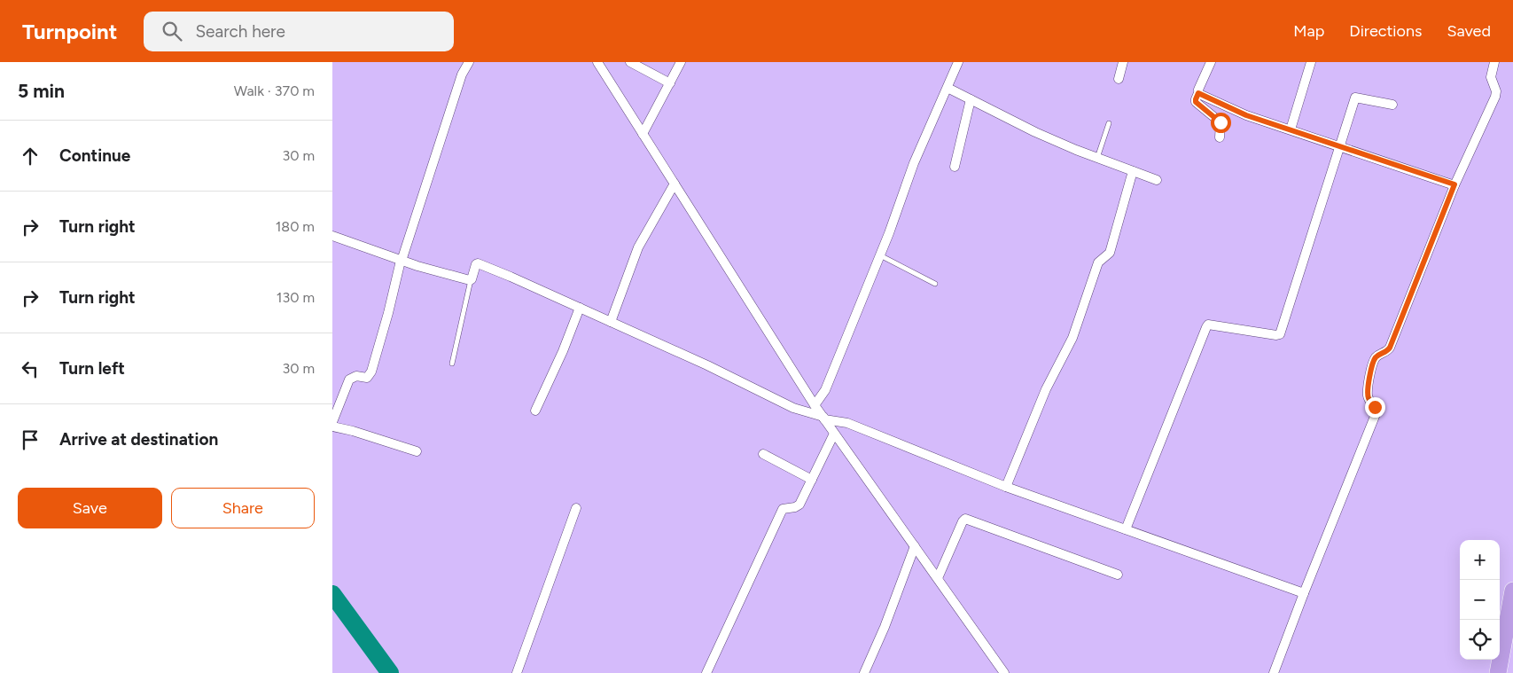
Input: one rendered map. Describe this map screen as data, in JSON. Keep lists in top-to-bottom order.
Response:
{
  "page": {
    "header": "Turnpoint",
    "search": "Search here",
    "nav": ["Map", "Directions", "Saved"],
    "heading": ["5 min", "Walk · 370 m"],
    "list": [
      ["Continue", "30 m"],
      ["Turn right", "180 m"],
      ["Turn right", "130 m"],
      ["Turn left", "30 m"],
      "Arrive at destination"
    ],
    "buttons": ["Save", "Share"],
    "map_buttons": ["+", "−"]
  }
}
